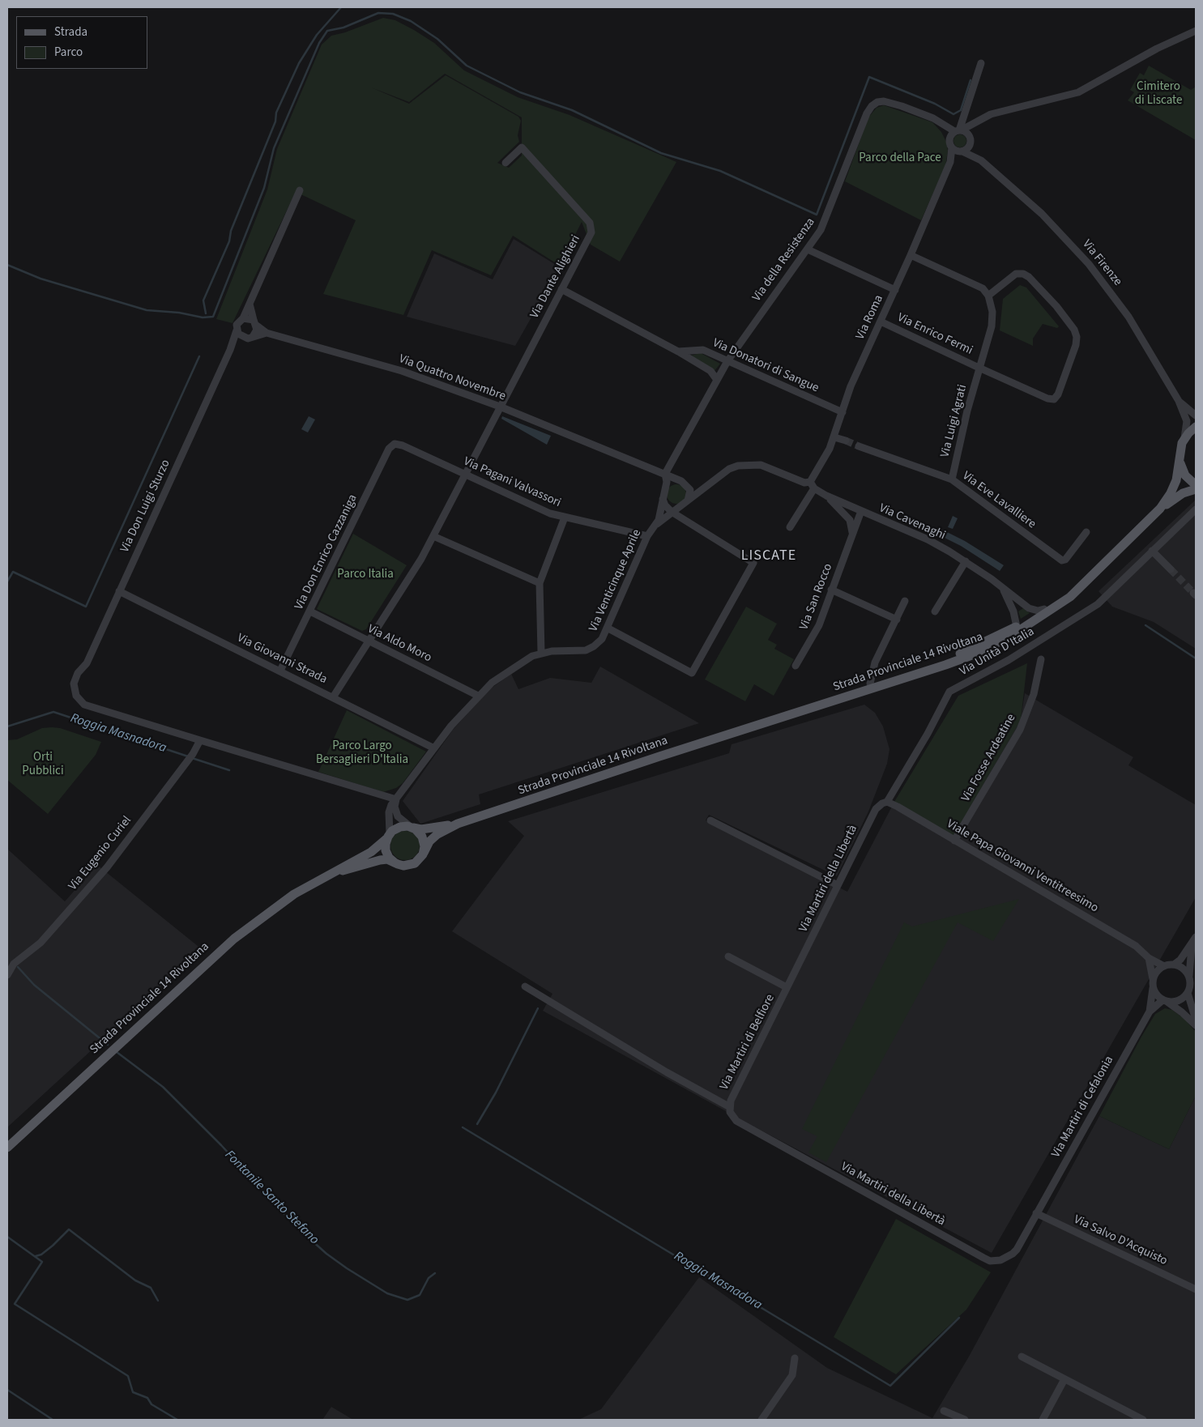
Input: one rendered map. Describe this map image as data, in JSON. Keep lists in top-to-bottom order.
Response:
{
  "streets": {
    "main road": ["Strada Provinciale 14 Rivoltana"],
    "street": [
      "Via della Resistenza",
      "Via Firenze",
      "Via Dante Alighieri",
      "Via Roma",
      "Via Enrico Fermi",
      "Via Donatori di Sangue",
      "Via Quattro Novembre",
      "Via Luigi Agrati",
      "Via Pagani Valvassori",
      "Via Eve Lavalliere",
      "Via Don Luigi Sturzo",
      "Via Cavenaghi",
      "Via Don Enrico Cazzaniga",
      "Via Venticinque Aprile",
      "Via San Rocco",
      "Via Aldo Moro",
      "Via Unità D'Italia",
      "Via Giovanni Strada",
      "Via Fosse Ardeatine",
      "Via Eugenio Curiel",
      "Viale Papa Giovanni Ventitreesimo",
      "Via Martiri della Libertà",
      "Via Martiri di Belfiore",
      "Via Martiri di Cefalonia",
      "Via Salvo D'Acquisto"
    ]
  },
  "crossings": [
    ["Via della Resistenza", "Via Donatori di Sangue"],
    ["Via della Resistenza", "Via Quattro Novembre"],
    ["Via Firenze", "Via Roma"],
    ["Via Firenze", "Strada Provinciale 14 Rivoltana"],
    ["Via Dante Alighieri", "Via Quattro Novembre"],
    ["Via Dante Alighieri", "Via Pagani Valvassori"],
    ["Via Dante Alighieri", "Via Aldo Moro"],
    ["Via Dante Alighieri", "Via Giovanni Strada"],
    ["Via Roma", "Via Enrico Fermi"],
    ["Via Roma", "Via Donatori di Sangue"],
    ["Via Roma", "Via Cavenaghi"],
    ["Via Enrico Fermi", "Via Luigi Agrati"],
    ["Via Quattro Novembre", "Via Don Luigi Sturzo"],
    ["Via Quattro Novembre", "Via Cavenaghi"],
    ["Via Quattro Novembre", "Via Venticinque Aprile"],
    ["Via Luigi Agrati", "Via Eve Lavalliere"],
    ["Via Pagani Valvassori", "Via Don Enrico Cazzaniga"],
    ["Via Pagani Valvassori", "Via Venticinque Aprile"],
    ["Via Don Luigi Sturzo", "Via Giovanni Strada"],
    ["Via Don Luigi Sturzo", "Via Eugenio Curiel"],
    ["Via Cavenaghi", "Via Venticinque Aprile"],
    ["Via Cavenaghi", "Via San Rocco"],
    ["Via Cavenaghi", "Strada Provinciale 14 Rivoltana"],
    ["Via Don Enrico Cazzaniga", "Via Aldo Moro"],
    ["Via Don Enrico Cazzaniga", "Via Giovanni Strada"],
    ["Via Venticinque Aprile", "Via Aldo Moro"],
    ["Via Venticinque Aprile", "Via Giovanni Strada"],
    ["Via Venticinque Aprile", "Strada Provinciale 14 Rivoltana"],
    ["Via Unità D'Italia", "Viale Papa Giovanni Ventitreesimo"],
    ["Via Unità D'Italia", "Via Martiri della Libertà"],
    ["Via Fosse Ardeatine", "Viale Papa Giovanni Ventitreesimo"],
    ["Viale Papa Giovanni Ventitreesimo", "Via Martiri della Libertà"],
    ["Viale Papa Giovanni Ventitreesimo", "Via Martiri di Cefalonia"],
    ["Via Martiri della Libertà", "Via Martiri di Belfiore"],
    ["Via Martiri della Libertà", "Via Martiri di Cefalonia"],
    ["Via Martiri della Libertà", "Via Salvo D'Acquisto"],
    ["Via Martiri di Cefalonia", "Via Salvo D'Acquisto"]
  ],
  "districts": ["LISCATE"],
  "water": ["Roggia Masnadora", "Fontanile Santo Stefano"],
  "parks": [
    "Cimitero di Liscate",
    "Parco della Pace",
    "Parco Italia",
    "Parco Largo Bersaglieri D'Italia",
    "Orti Pubblici"
  ],
  "legend": ["Strada", "Parco"]
}
